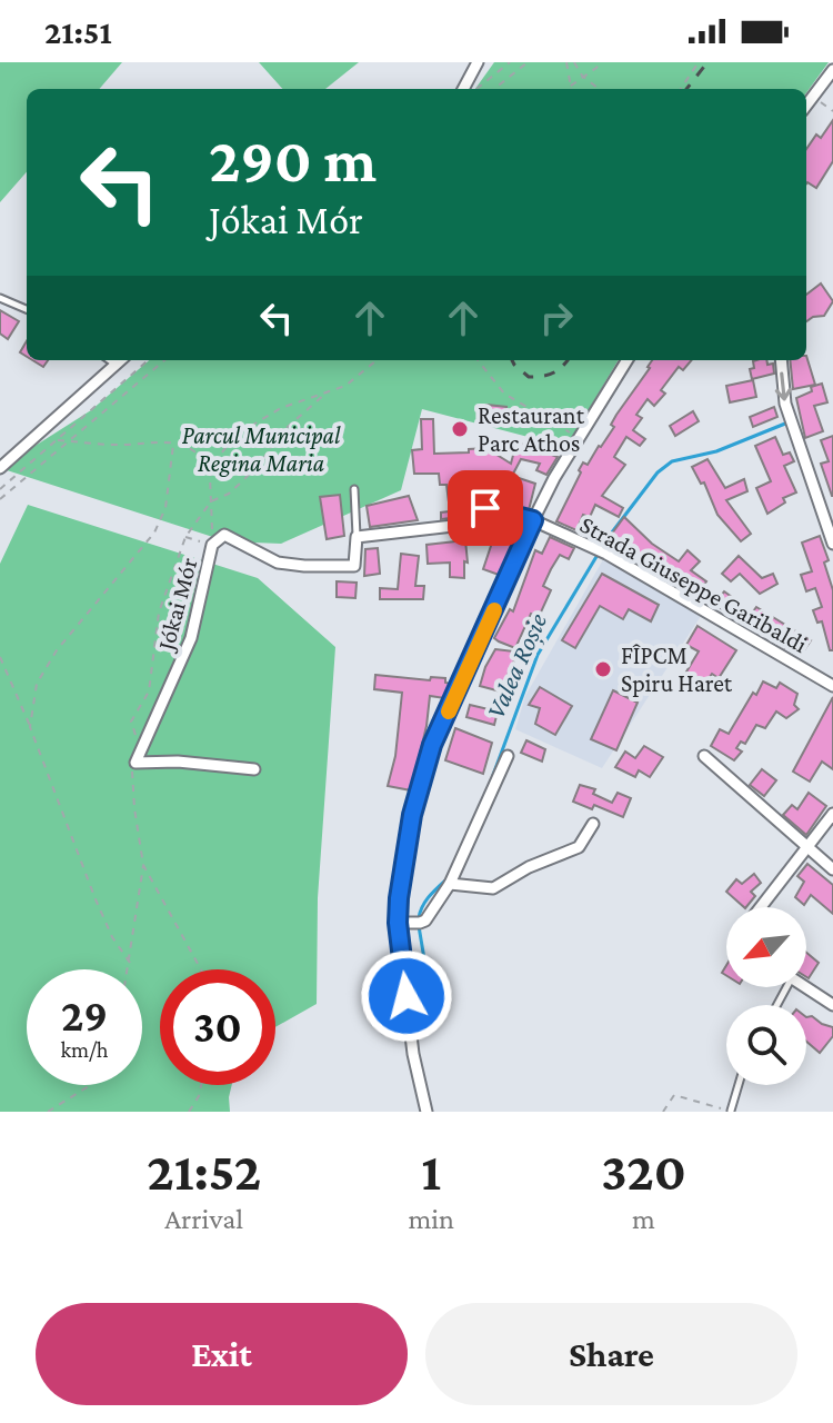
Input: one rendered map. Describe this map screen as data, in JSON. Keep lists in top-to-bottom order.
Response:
{
  "streets": {
    "street": ["Strada Giuseppe Garibaldi", "Jókai Mór"]
  },
  "water": ["Valea Roșie"],
  "parks": ["Parcul Municipal Regina Maria"],
  "places": ["Restaurant Parc Athos", "FÎPCM Spiru Haret"],
  "north": "bottom left",
  "page": {
    "status": "21:51",
    "turn": ["290 m", "Jókai Mór"],
    "speed": "29 km/h",
    "limit": "30",
    "eta": [
      "21:52",
      "Arrival",
      "1",
      "min",
      "320",
      "m"
    ],
    "buttons": ["Exit", "Share"]
  }
}
